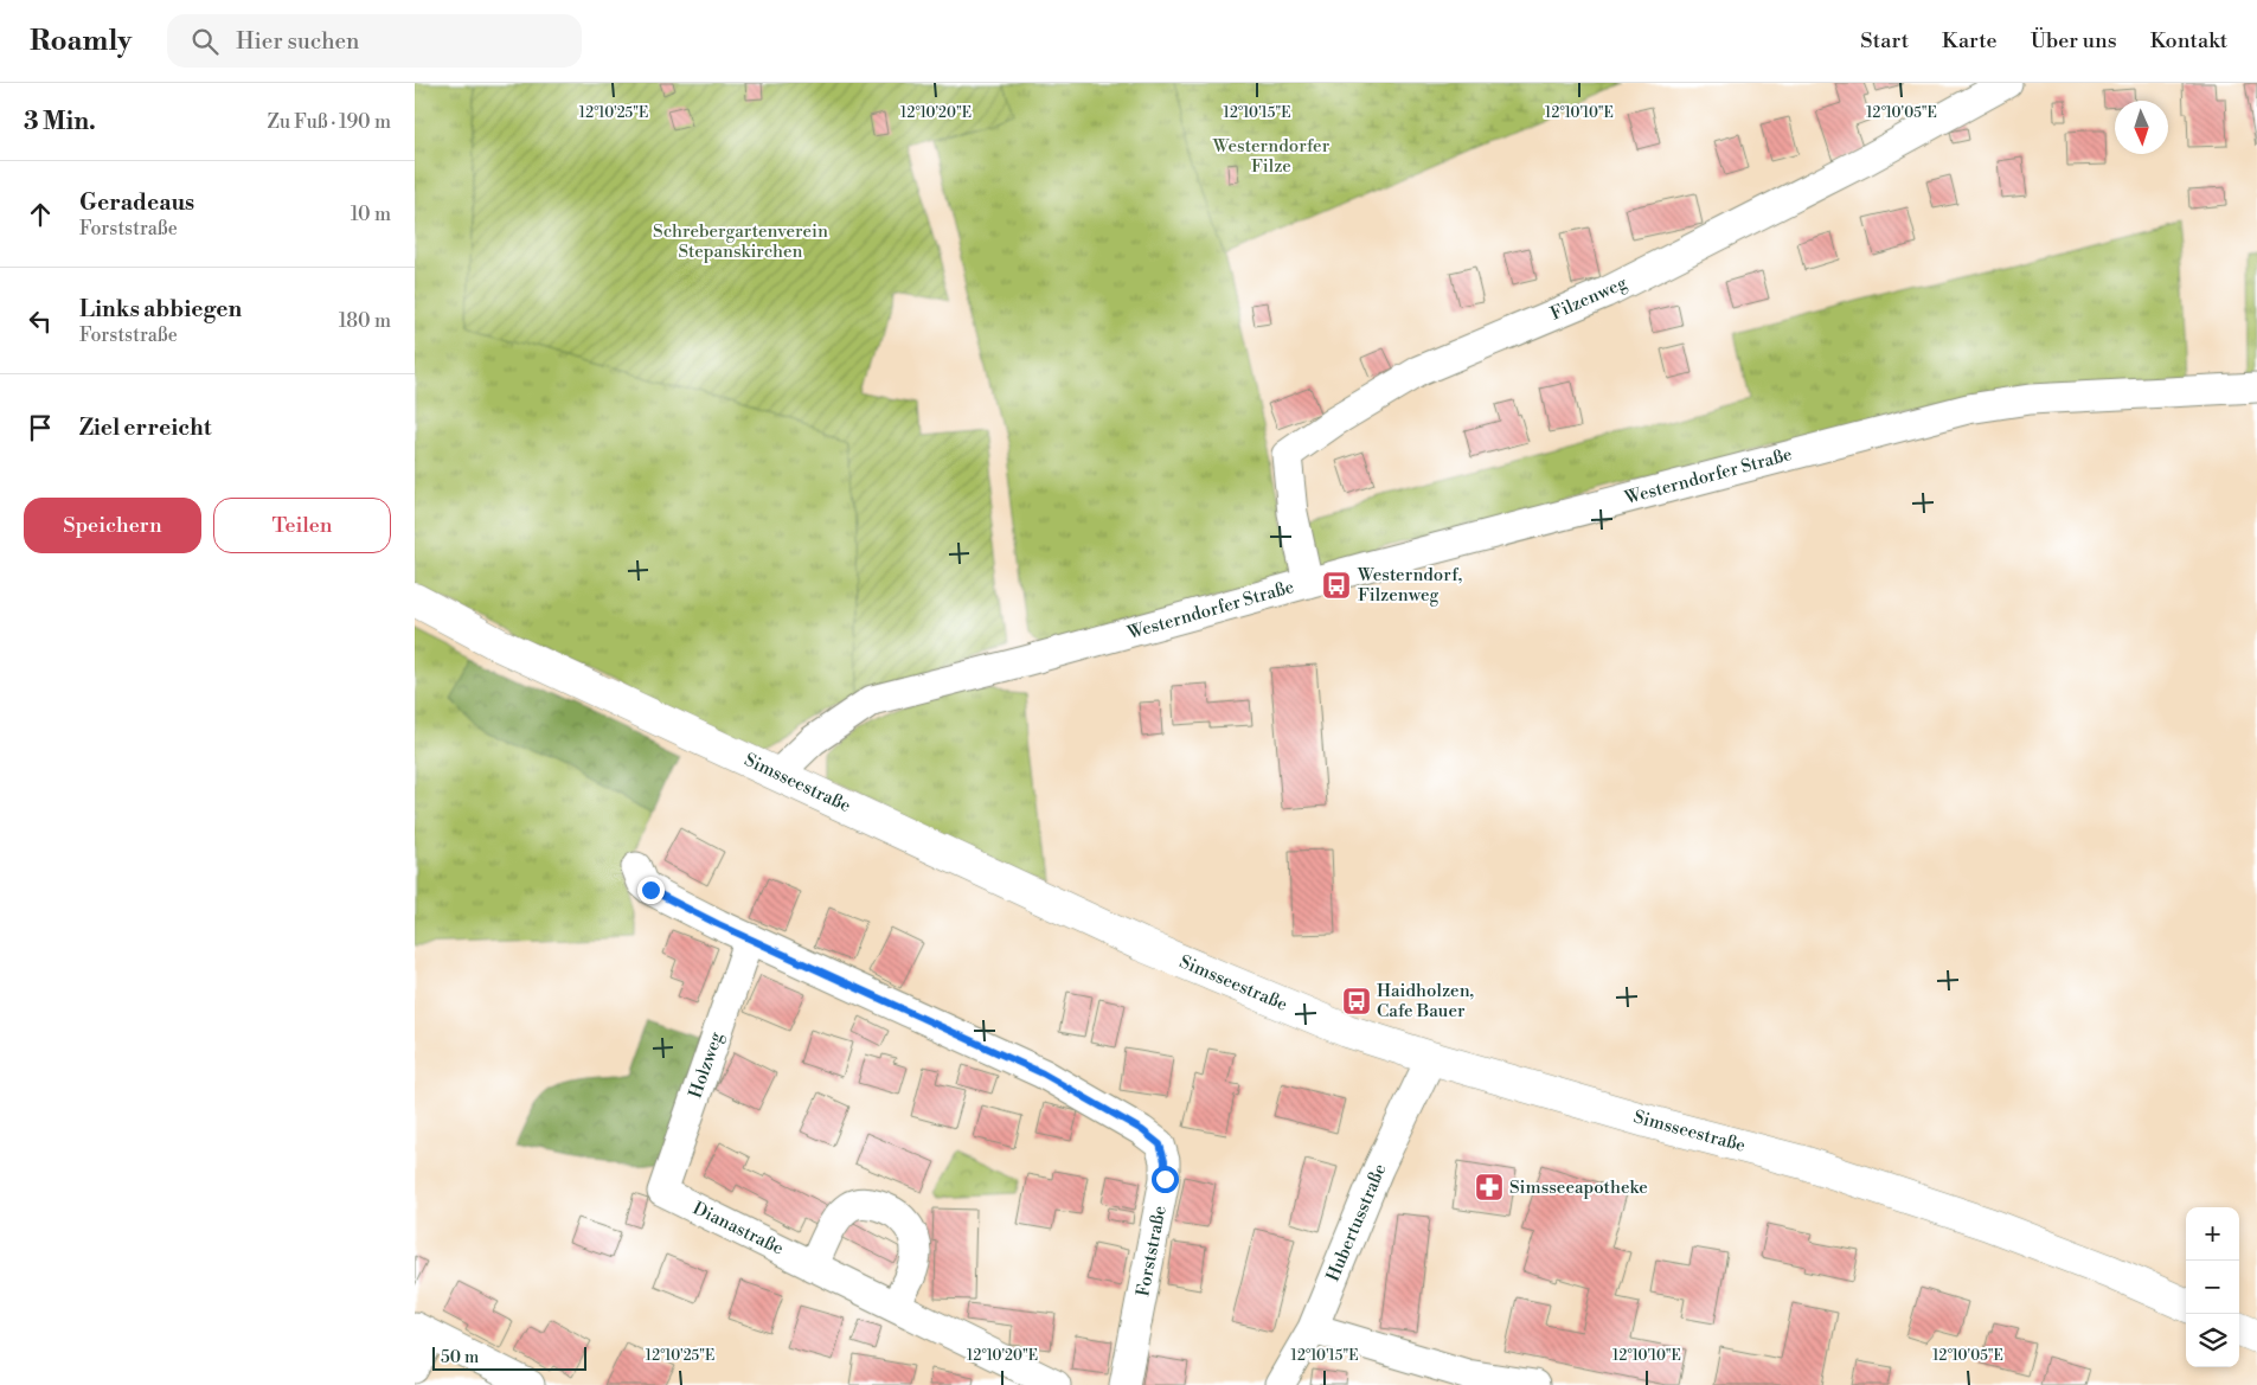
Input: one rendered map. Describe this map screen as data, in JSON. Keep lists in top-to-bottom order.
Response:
{
  "streets": {
    "main road": ["Simsseestraße"],
    "street": [
      "Filzenweg",
      "Westerndorfer Straße",
      "Holzweg",
      "Hubertusstraße",
      "Dianastraße",
      "Forststraße"
    ]
  },
  "crossings": [
    ["Filzenweg", "Westerndorfer Straße"],
    ["Westerndorfer Straße", "Simsseestraße"],
    ["Simsseestraße", "Hubertusstraße"],
    ["Holzweg", "Dianastraße"],
    ["Holzweg", "Forststraße"]
  ],
  "parks": ["Westerndorfer Filze", "Schrebergartenverein Stepanskirchen"],
  "places": {
    "bus stop": ["Westerndorf, Filzenweg", "Haidholzen, Cafe Bauer"],
    "pharmacy": ["Simsseeapotheke"]
  },
  "scale_bar": "50 m",
  "north": "bottom",
  "page": {
    "header": "Roamly",
    "search": "Hier suchen",
    "nav": [
      "Start",
      "Karte",
      "Über uns",
      "Kontakt"
    ],
    "heading": ["3 Min.", "Zu Fuß · 190 m"],
    "list": [
      ["Geradeaus", "Forststraße", "10 m"],
      ["Links abbiegen", "Forststraße", "180 m"],
      "Ziel erreicht"
    ],
    "buttons": ["Speichern", "Teilen"],
    "map_buttons": ["+", "−"],
    "scale": "50 m"
  },
  "coordinates": [
    "12°10'25\"E",
    "12°10'20\"E",
    "12°10'15\"E",
    "12°10'10\"E",
    "12°10'05\"E"
  ]
}
